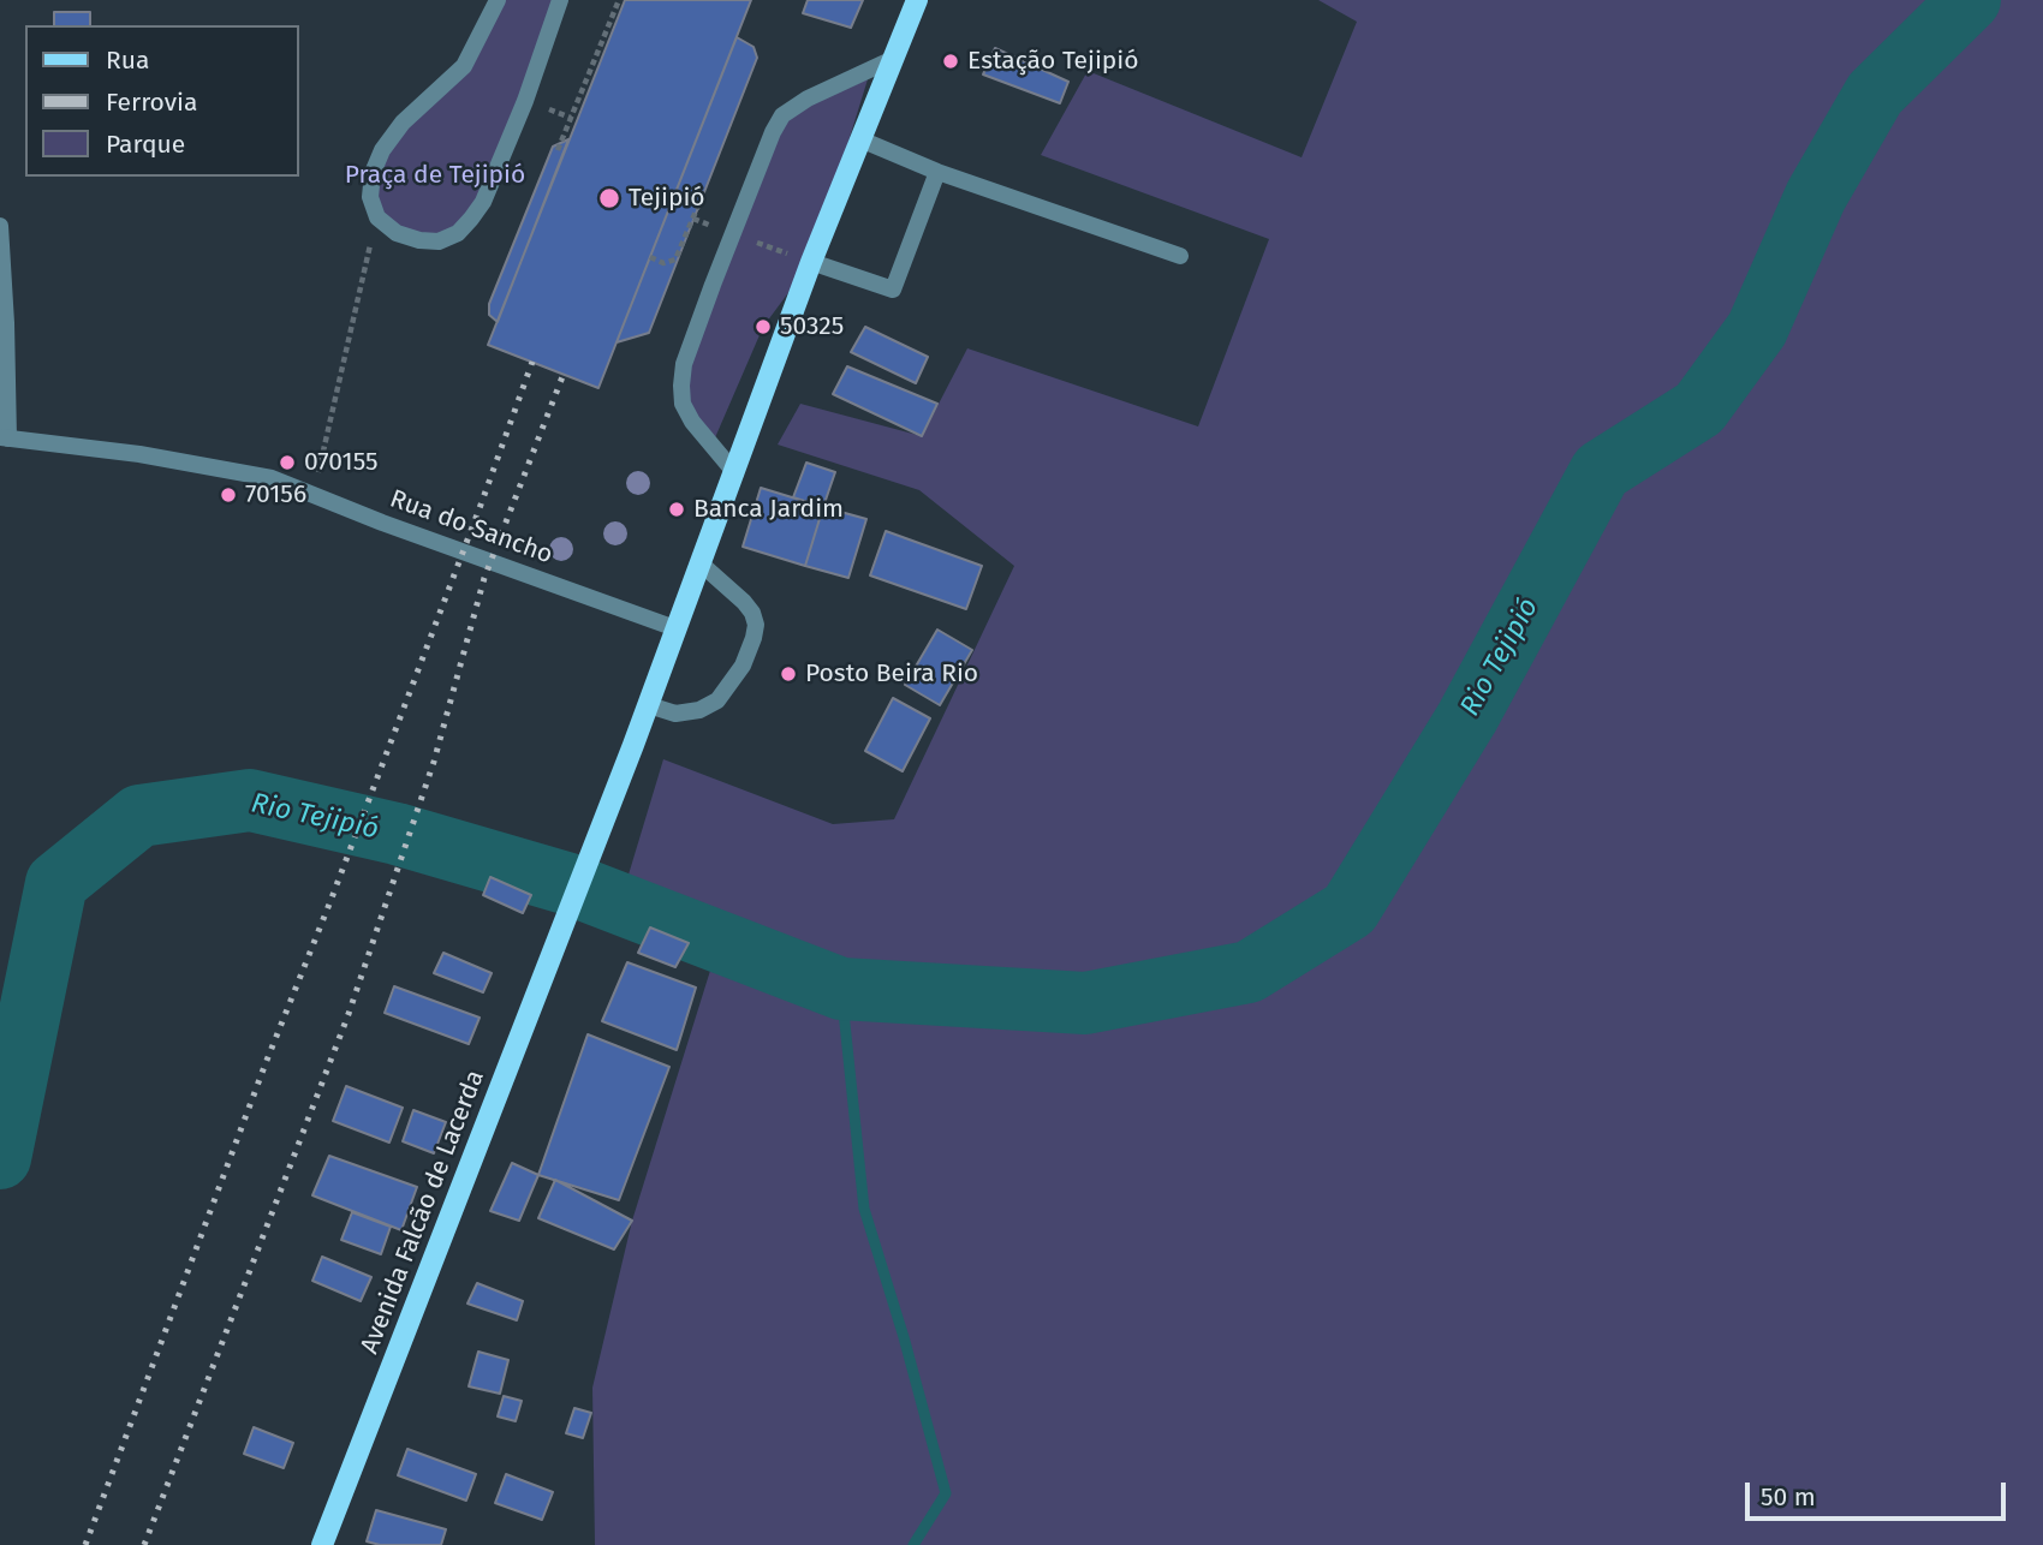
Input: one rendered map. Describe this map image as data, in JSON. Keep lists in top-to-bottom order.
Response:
{
  "streets": {
    "main road": ["Avenida Falcão de Lacerda"],
    "street": ["Rua do Sancho"]
  },
  "crossings": [
    ["Rua do Sancho", "Avenida Falcão de Lacerda"]
  ],
  "water": ["Rio Tejipió"],
  "parks": ["Praça de Tejipió"],
  "places": [
    "Estação Tejipió",
    "Tejipió",
    "50325",
    "070155",
    "70156",
    "Banca Jardim",
    "Posto Beira Rio"
  ],
  "legend": ["Rua", "Ferrovia", "Parque"],
  "scale_bar": "50 m"
}
